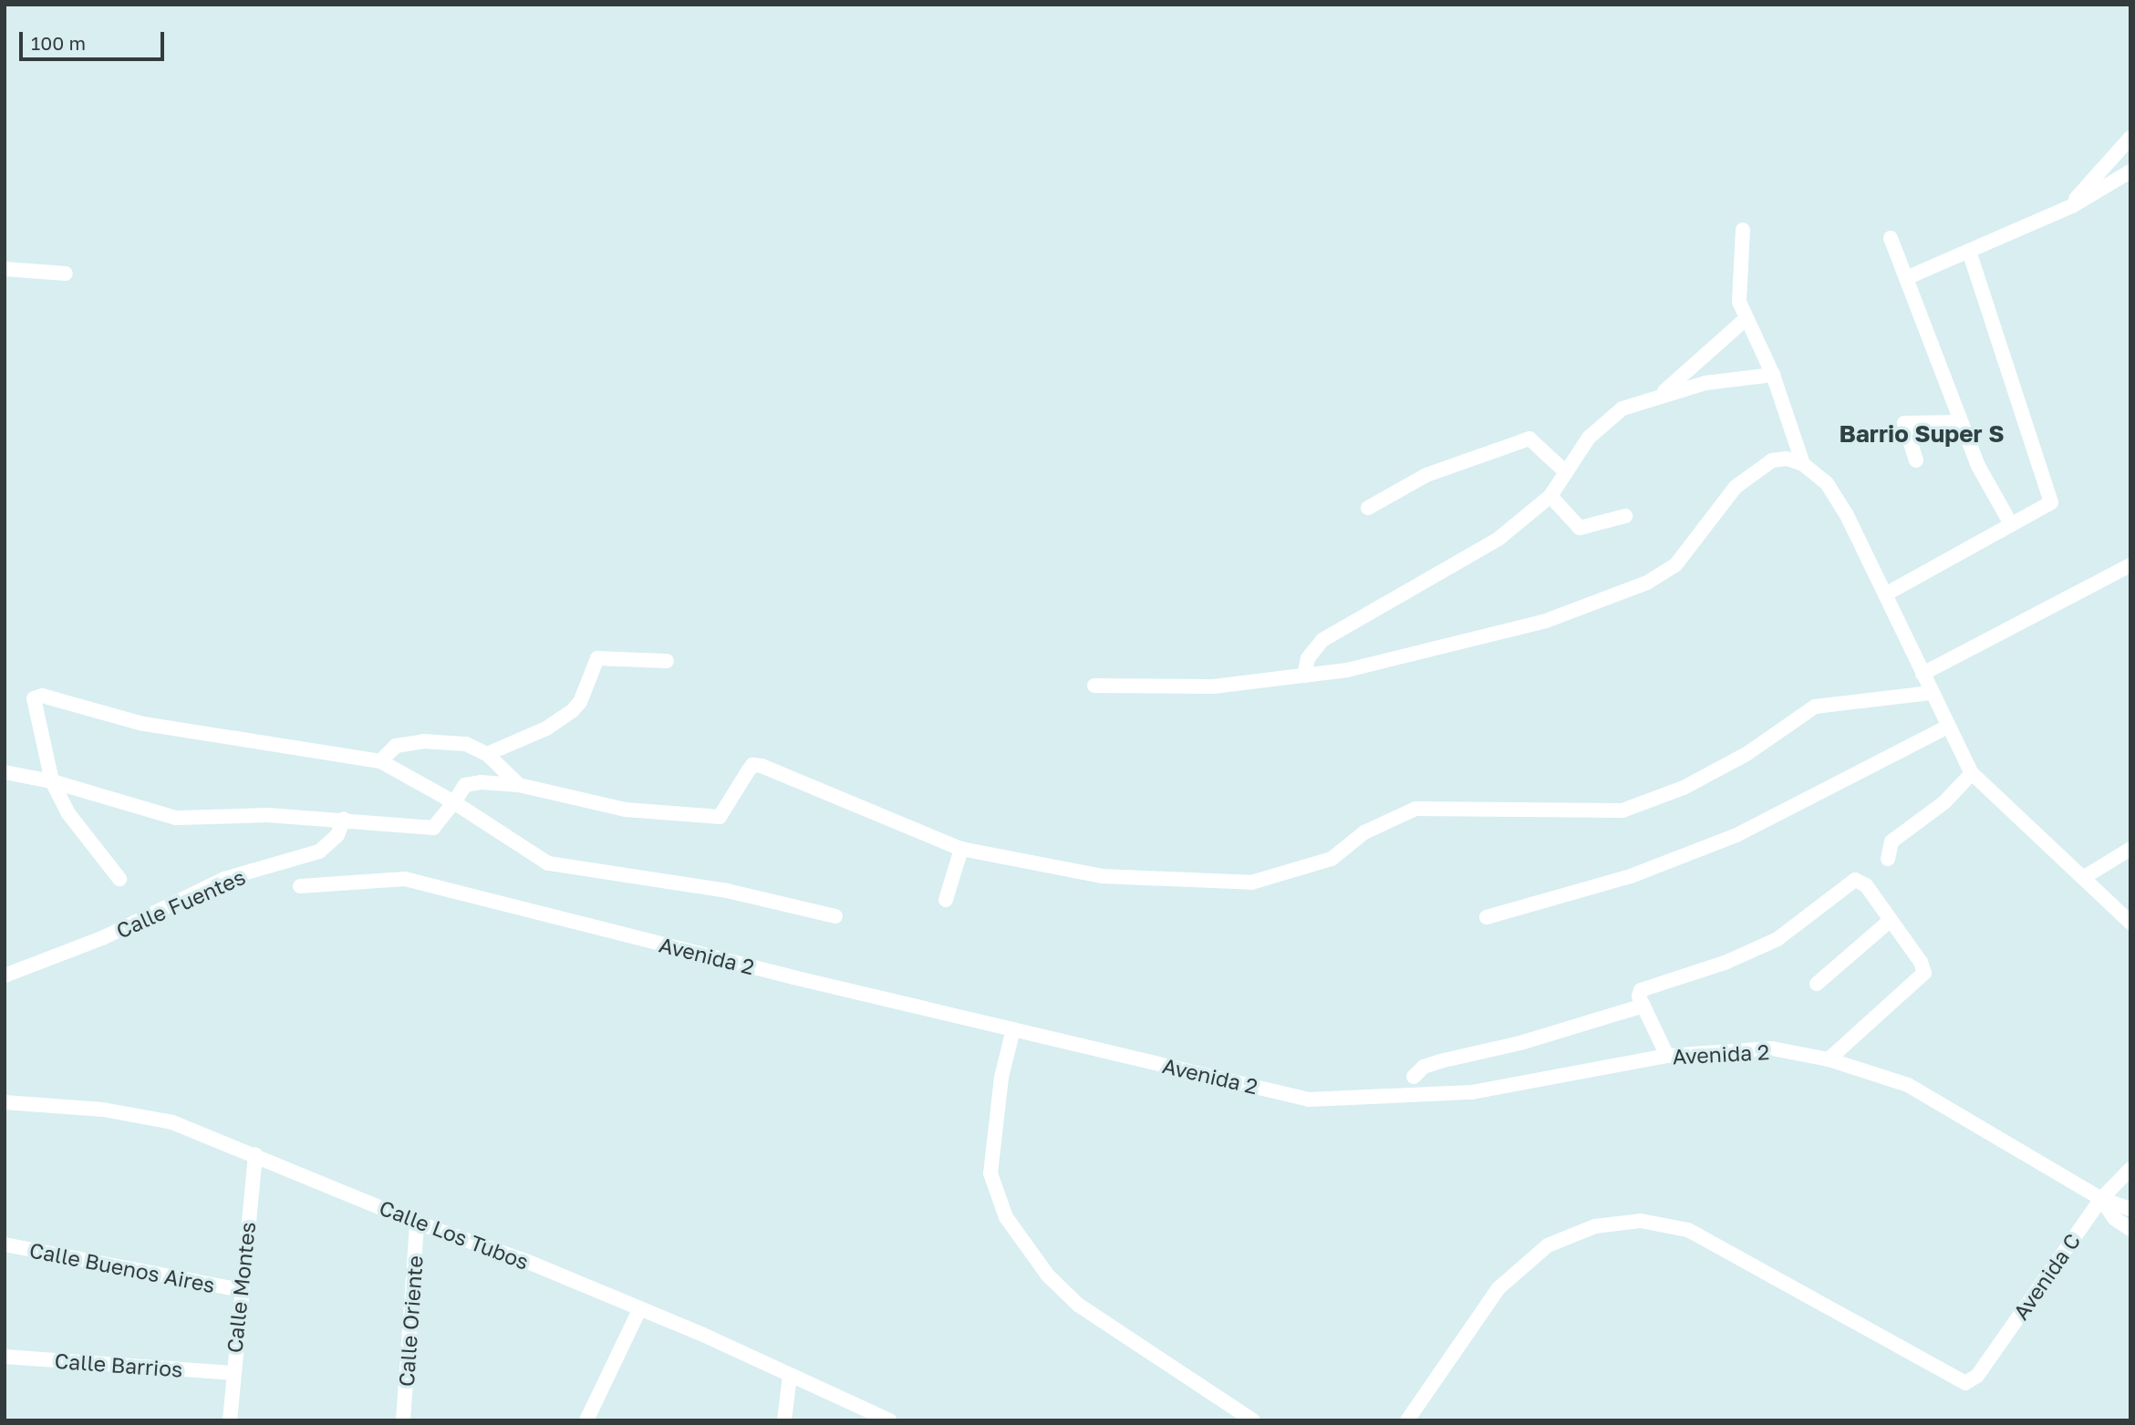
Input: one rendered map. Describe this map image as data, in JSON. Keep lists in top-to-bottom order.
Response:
{
  "streets": {
    "street": [
      "Calle Fuentes",
      "Avenida 2",
      "Calle Los Tubos",
      "Calle Buenos Aires",
      "Avenida C",
      "Calle Montes",
      "Calle Oriente",
      "Calle Barrios"
    ]
  },
  "crossings": [
    ["Avenida 2", "Avenida C"],
    ["Calle Los Tubos", "Calle Montes"],
    ["Calle Los Tubos", "Calle Oriente"],
    ["Calle Buenos Aires", "Calle Montes"],
    ["Calle Montes", "Calle Barrios"]
  ],
  "districts": ["Barrio Super S"],
  "scale_bar": "100 m"
}
